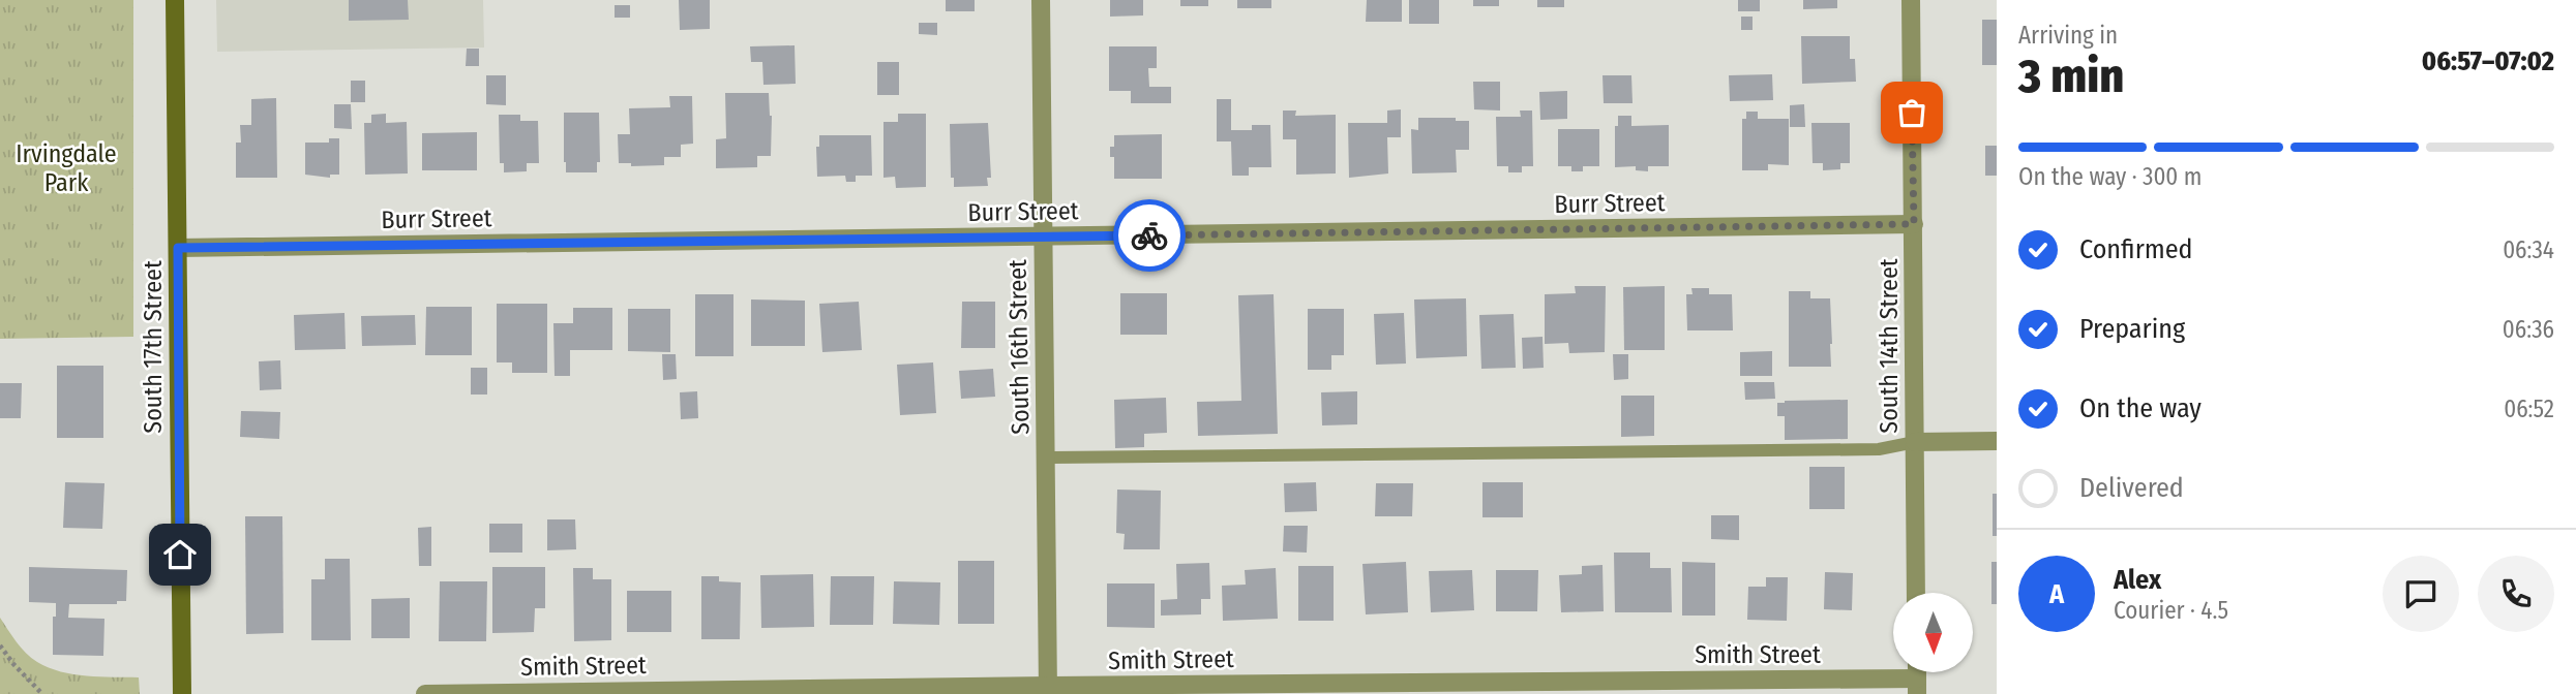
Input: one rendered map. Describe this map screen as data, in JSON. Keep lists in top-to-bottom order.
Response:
{
  "streets": {
    "main road": ["South 17th Street"],
    "street": [
      "Burr Street",
      "South 14th Street",
      "South 16th Street",
      "Smith Street"
    ]
  },
  "crossings": [
    ["Burr Street", "South 14th Street"],
    ["Burr Street", "South 17th Street"],
    ["Burr Street", "South 16th Street"],
    ["South 16th Street", "Smith Street"]
  ],
  "parks": ["Irvingdale Park"],
  "north": "bottom",
  "page": {
    "heading": ["3 min", "Arriving in", "06:57–07:02"],
    "panel": ["Alex", "Courier · 4.5"],
    "bar": "On the way · 300 m",
    "list": [
      ["Confirmed", "06:34"],
      ["Preparing", "06:36"],
      ["On the way", "06:52"],
      "Delivered"
    ],
    "round": "A"
  }
}
